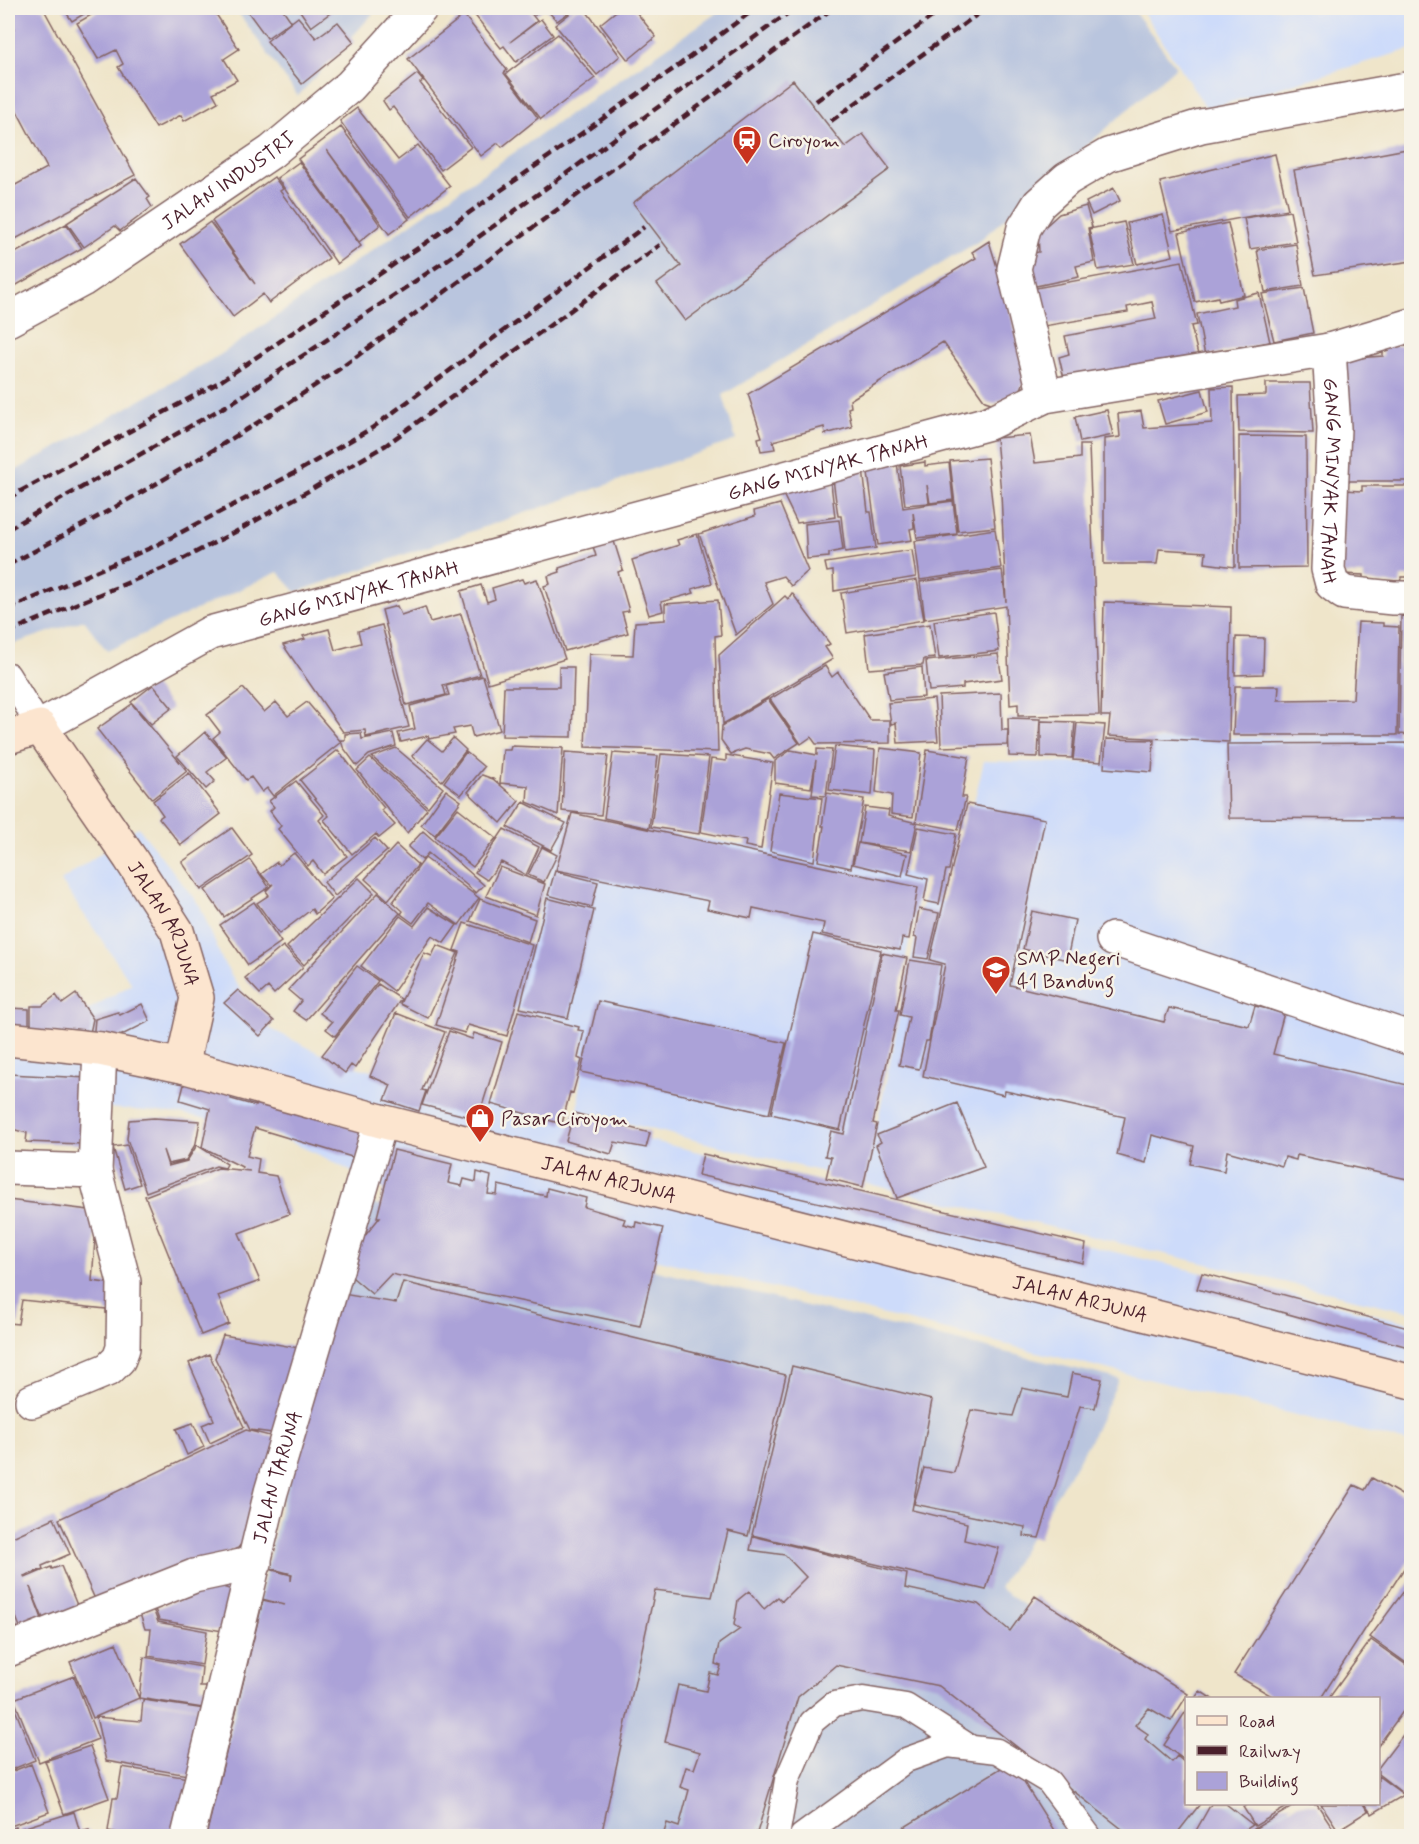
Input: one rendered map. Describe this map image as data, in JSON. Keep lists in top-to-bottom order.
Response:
{
  "streets": {
    "main road": ["JALAN ARJUNA"],
    "street": ["JALAN INDUSTRI", "GANG MINYAK TANAH", "JALAN TARUNA"]
  },
  "crossings": [
    ["GANG MINYAK TANAH", "JALAN ARJUNA"],
    ["JALAN ARJUNA", "JALAN TARUNA"]
  ],
  "places": {
    "station": ["Ciroyom"],
    "school or university": ["SMP Negeri 41 Bandung"],
    "shop": ["Pasar Ciroyom"]
  },
  "legend": ["Road", "Railway", "Building"]
}
